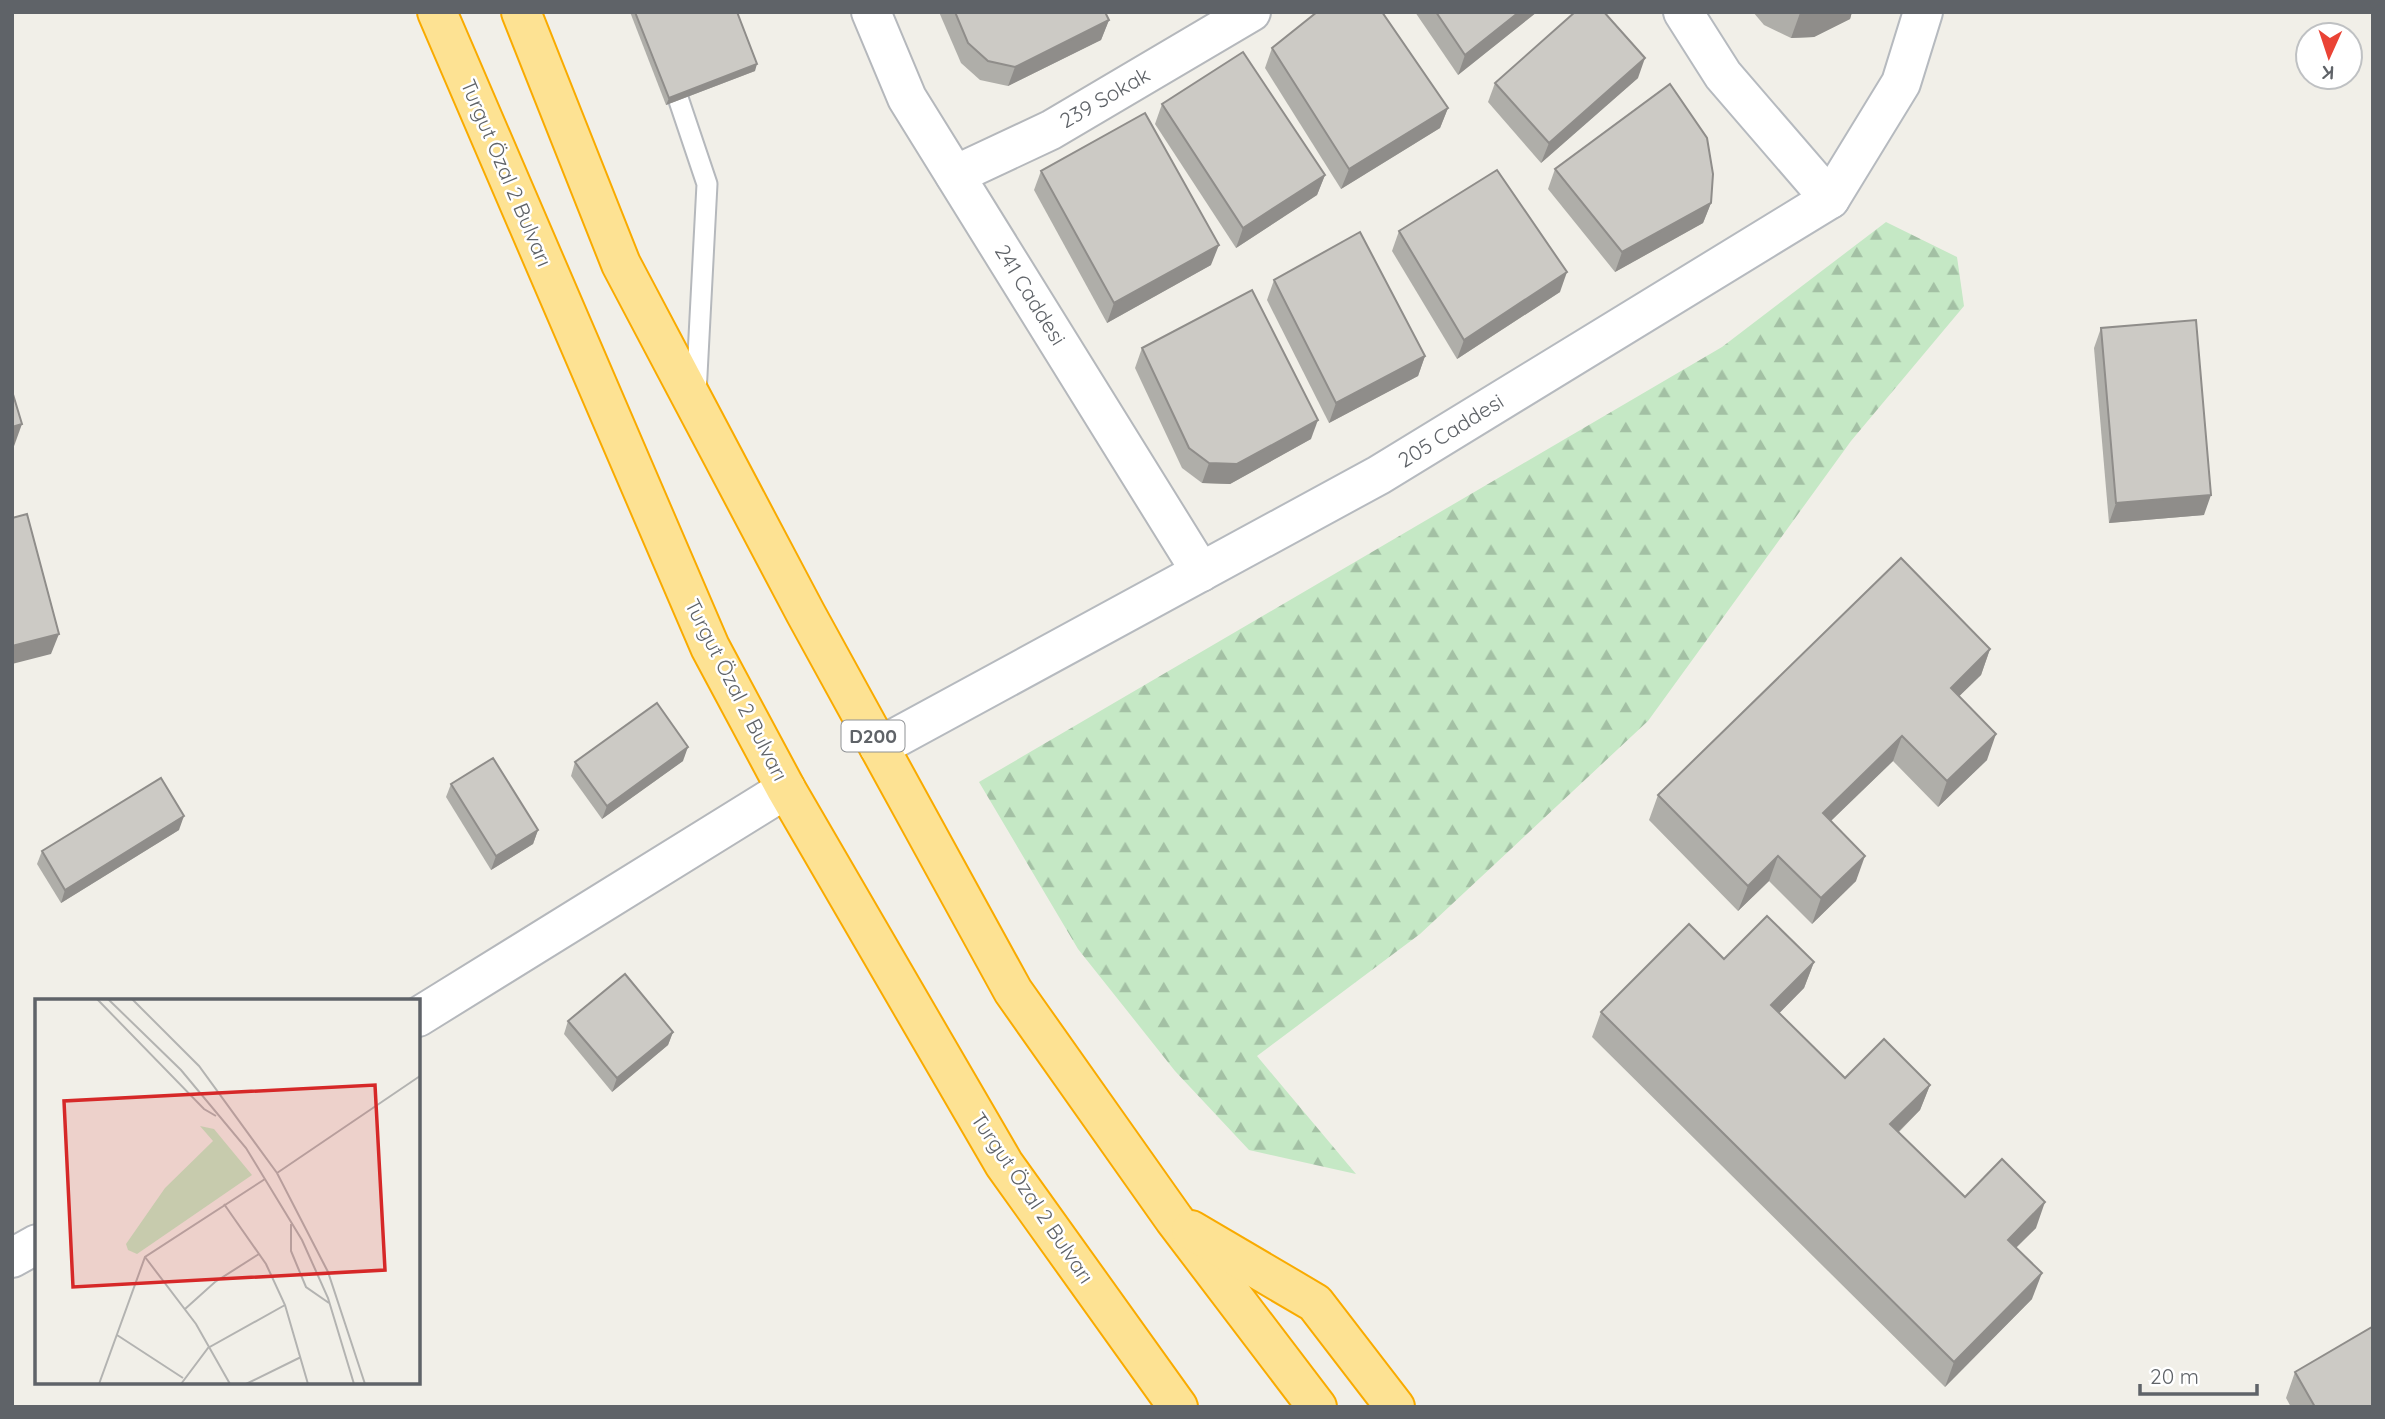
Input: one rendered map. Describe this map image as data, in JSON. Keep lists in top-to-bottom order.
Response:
{
  "streets": {
    "highway": ["Turgut Özal 2 Bulvarı", "D200"],
    "street": ["239 Sokak", "241 Caddesi", "205 Caddesi"]
  },
  "crossings": [
    ["239 Sokak", "241 Caddesi"],
    ["241 Caddesi", "205 Caddesi"],
    ["205 Caddesi", "D200"]
  ],
  "scale_bar": "20 m",
  "north": "bottom"
}
